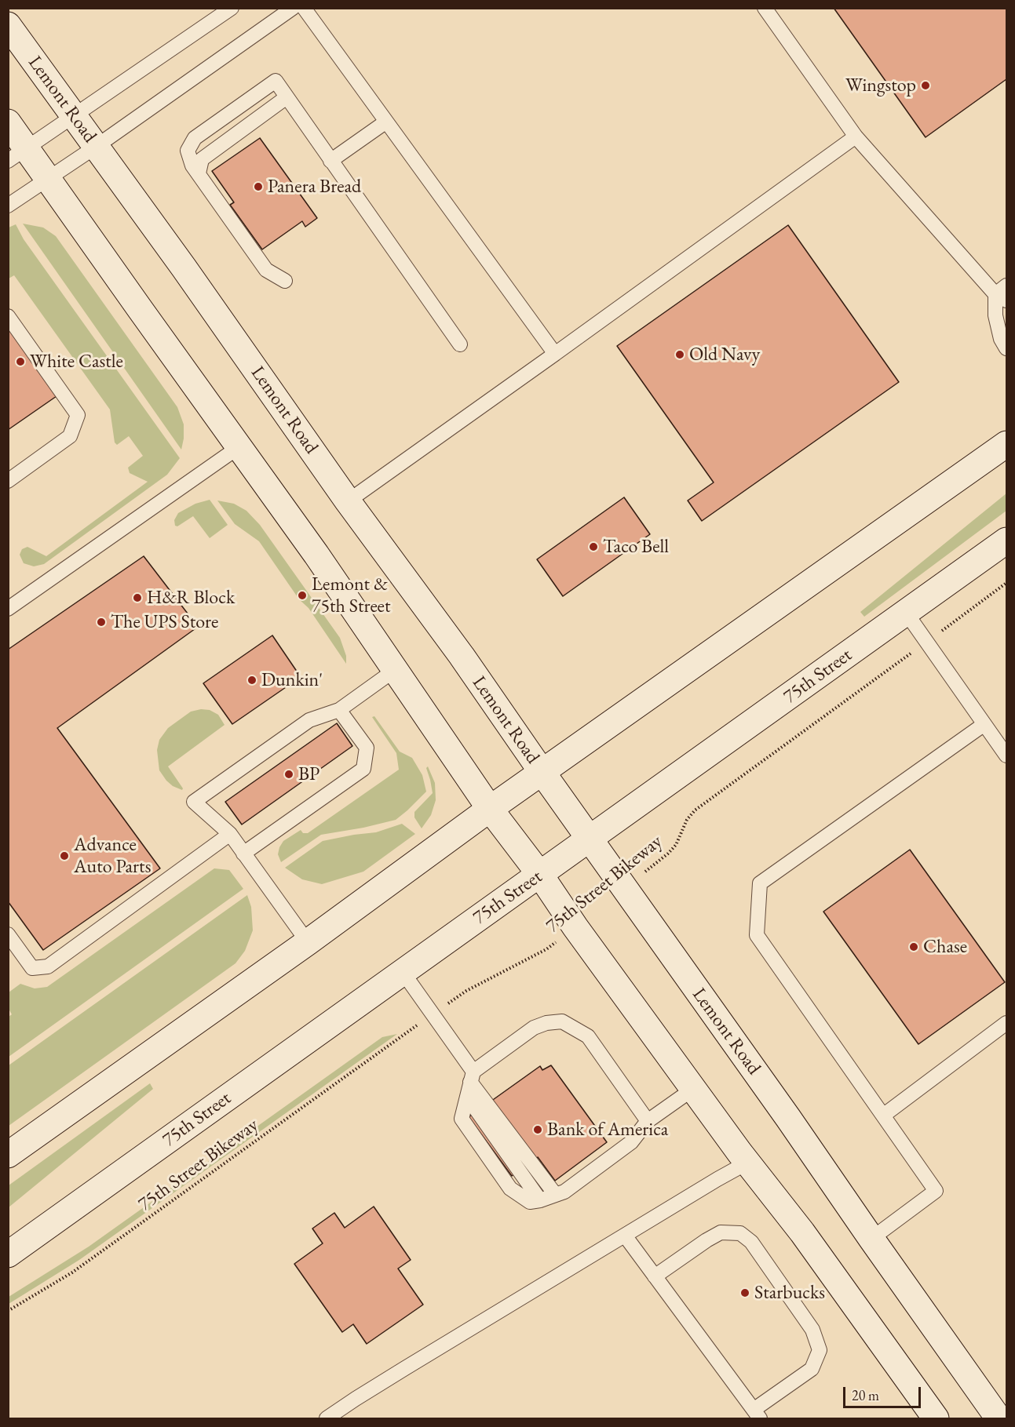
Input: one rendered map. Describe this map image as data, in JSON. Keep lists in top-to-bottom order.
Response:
{
  "streets": {
    "main road": ["Lemont Road", "75th Street"],
    "path": ["75th Street Bikeway"]
  },
  "crossings": [
    ["Lemont Road", "75th Street"],
    ["Lemont Road", "75th Street Bikeway"]
  ],
  "places": [
    "Wingstop",
    "Panera Bread",
    "Old Navy",
    "White Castle",
    "Taco Bell",
    "Lemont & 75th Street",
    "H&R Block",
    "The UPS Store",
    "Dunkin'",
    "BP",
    "Advance Auto Parts",
    "Chase",
    "Bank of America",
    "Starbucks"
  ],
  "scale_bar": "20 m"
}
